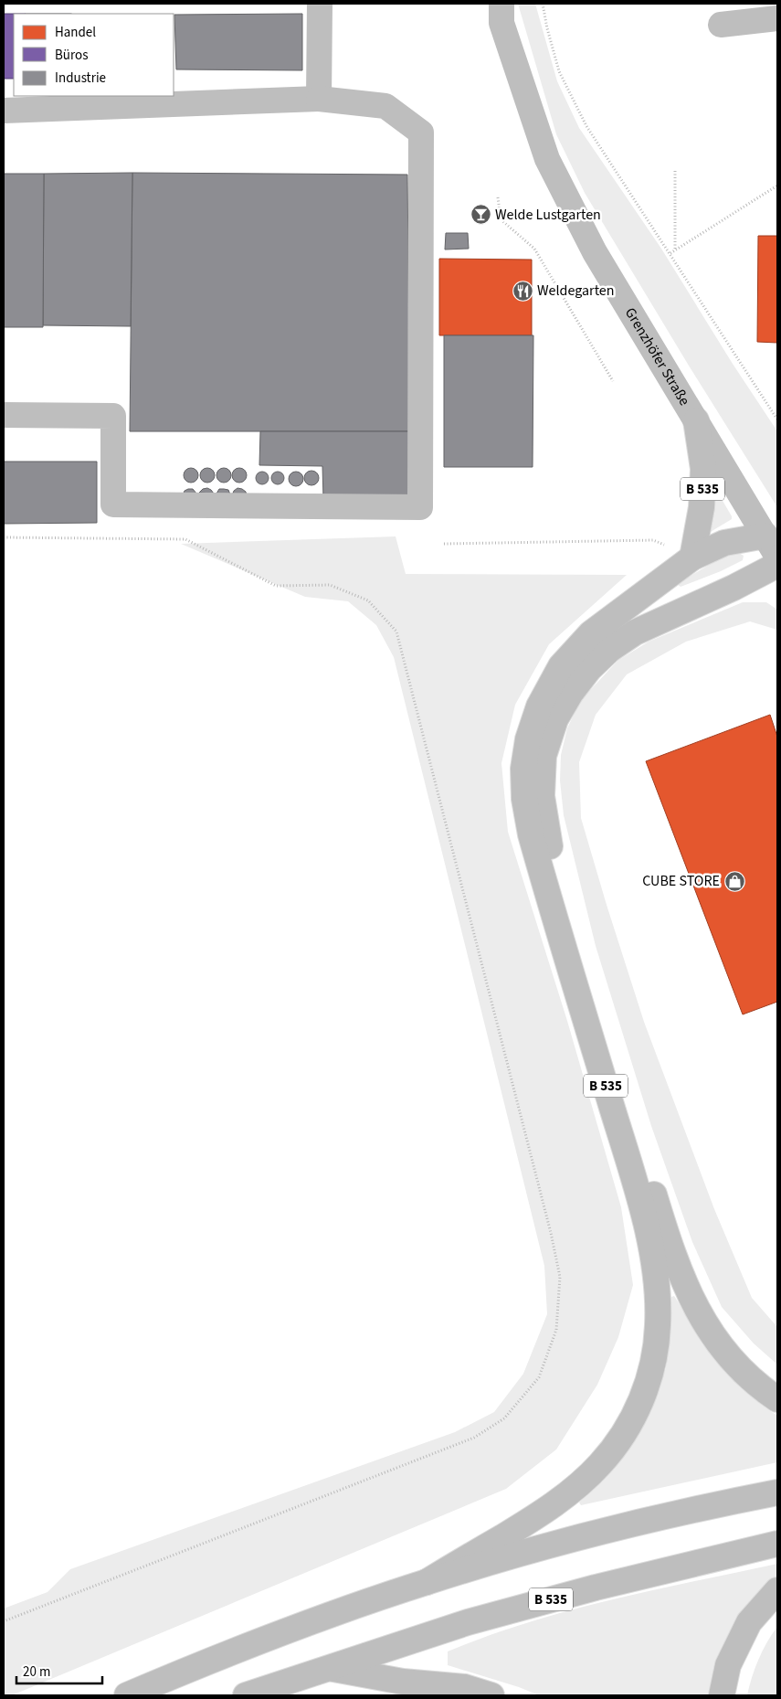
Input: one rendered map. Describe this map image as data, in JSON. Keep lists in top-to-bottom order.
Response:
{
  "streets": {
    "main road": ["Grenzhöfer Straße", "B 535"]
  },
  "crossings": [
    ["Grenzhöfer Straße", "B 535"]
  ],
  "places": {
    "bar": ["Welde Lustgarten"],
    "restaurant": ["Weldegarten"],
    "shop": ["CUBE STORE"]
  },
  "legend": ["Handel", "Büros", "Industrie"],
  "scale_bar": "20 m"
}
